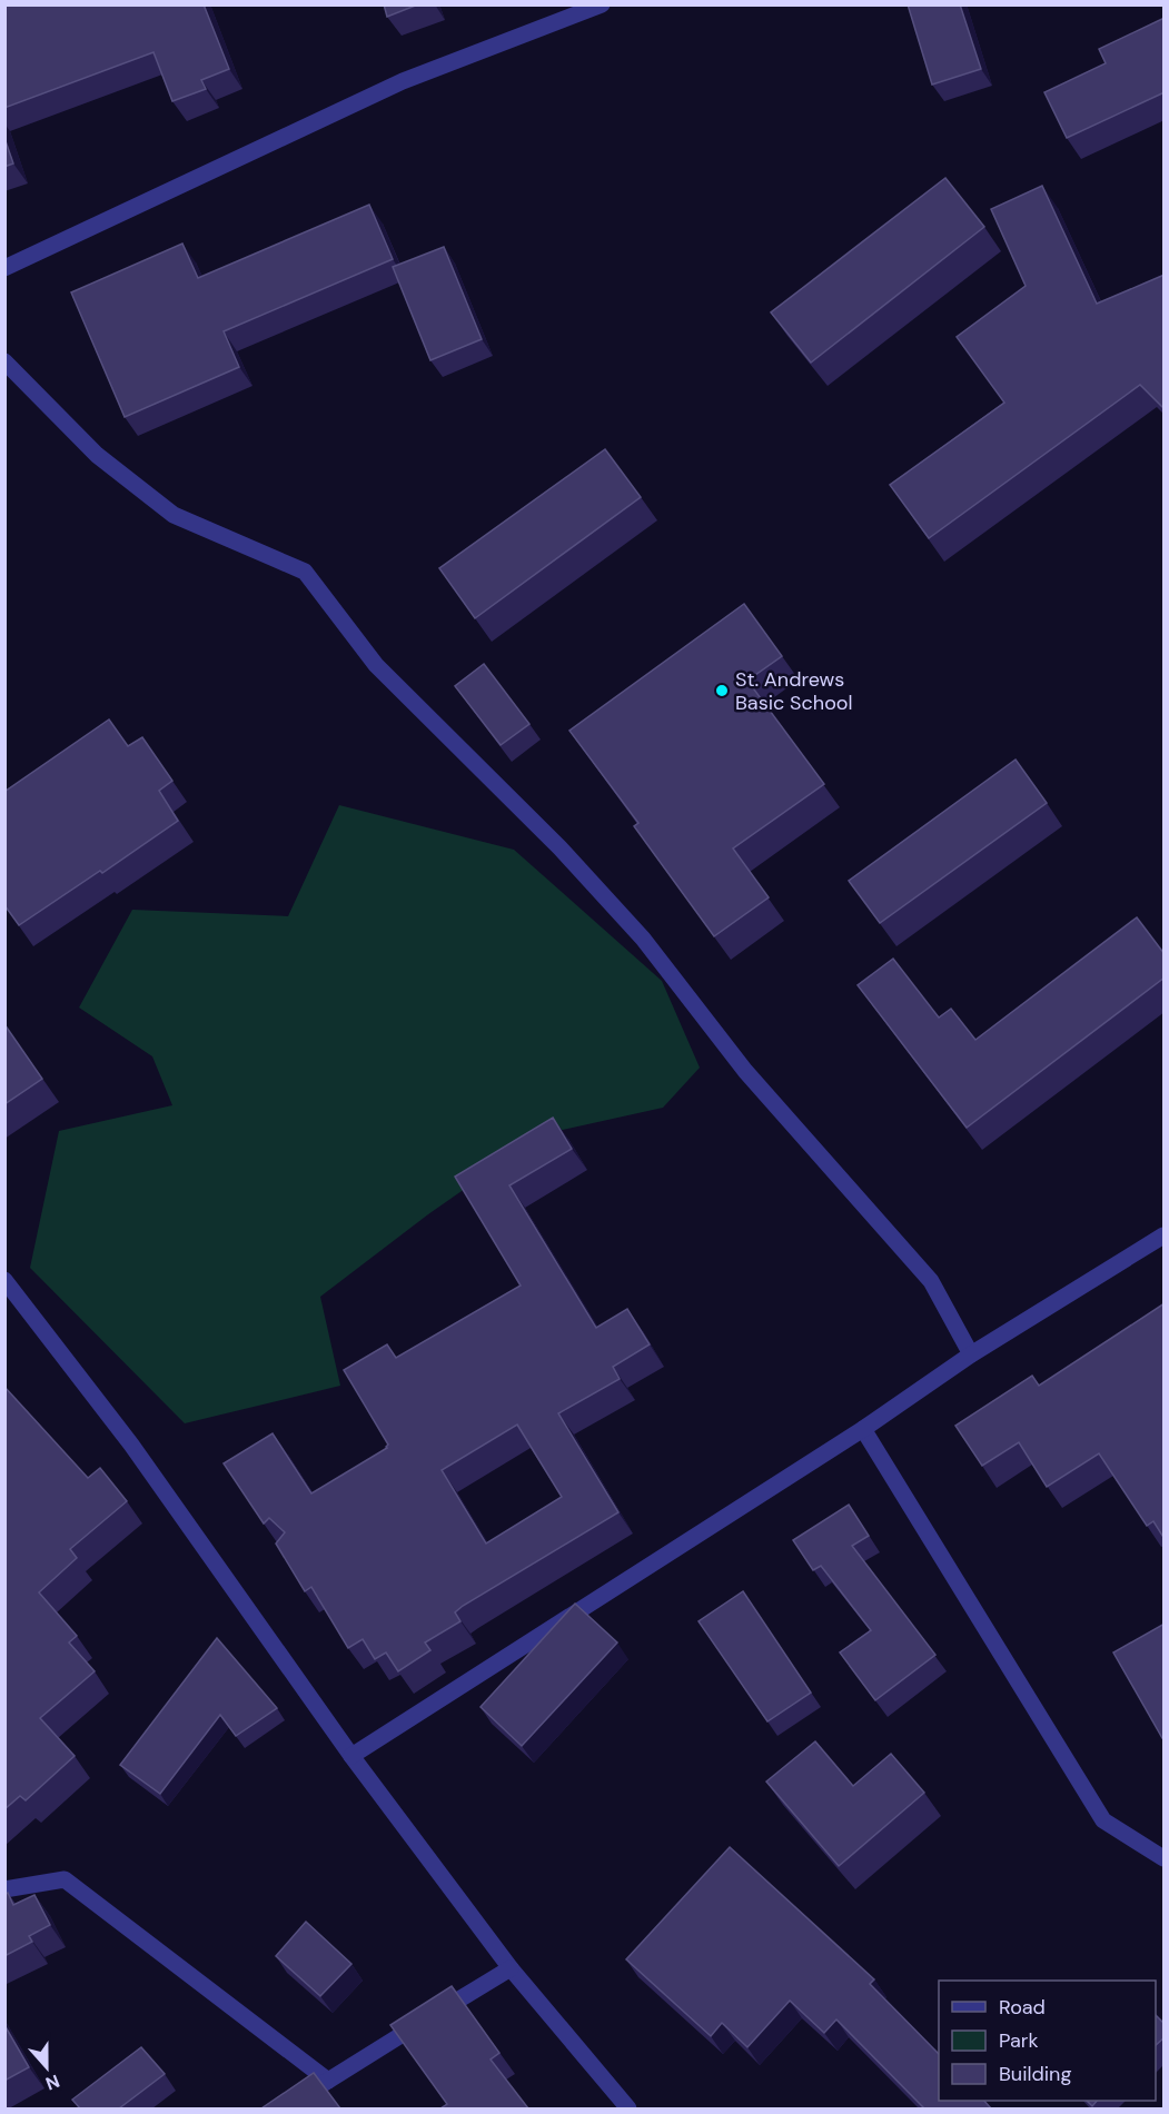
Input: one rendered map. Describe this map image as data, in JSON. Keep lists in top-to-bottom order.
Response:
{
  "places": ["St. Andrews Basic School"],
  "legend": ["Road", "Park", "Building"],
  "north": "bottom"
}
